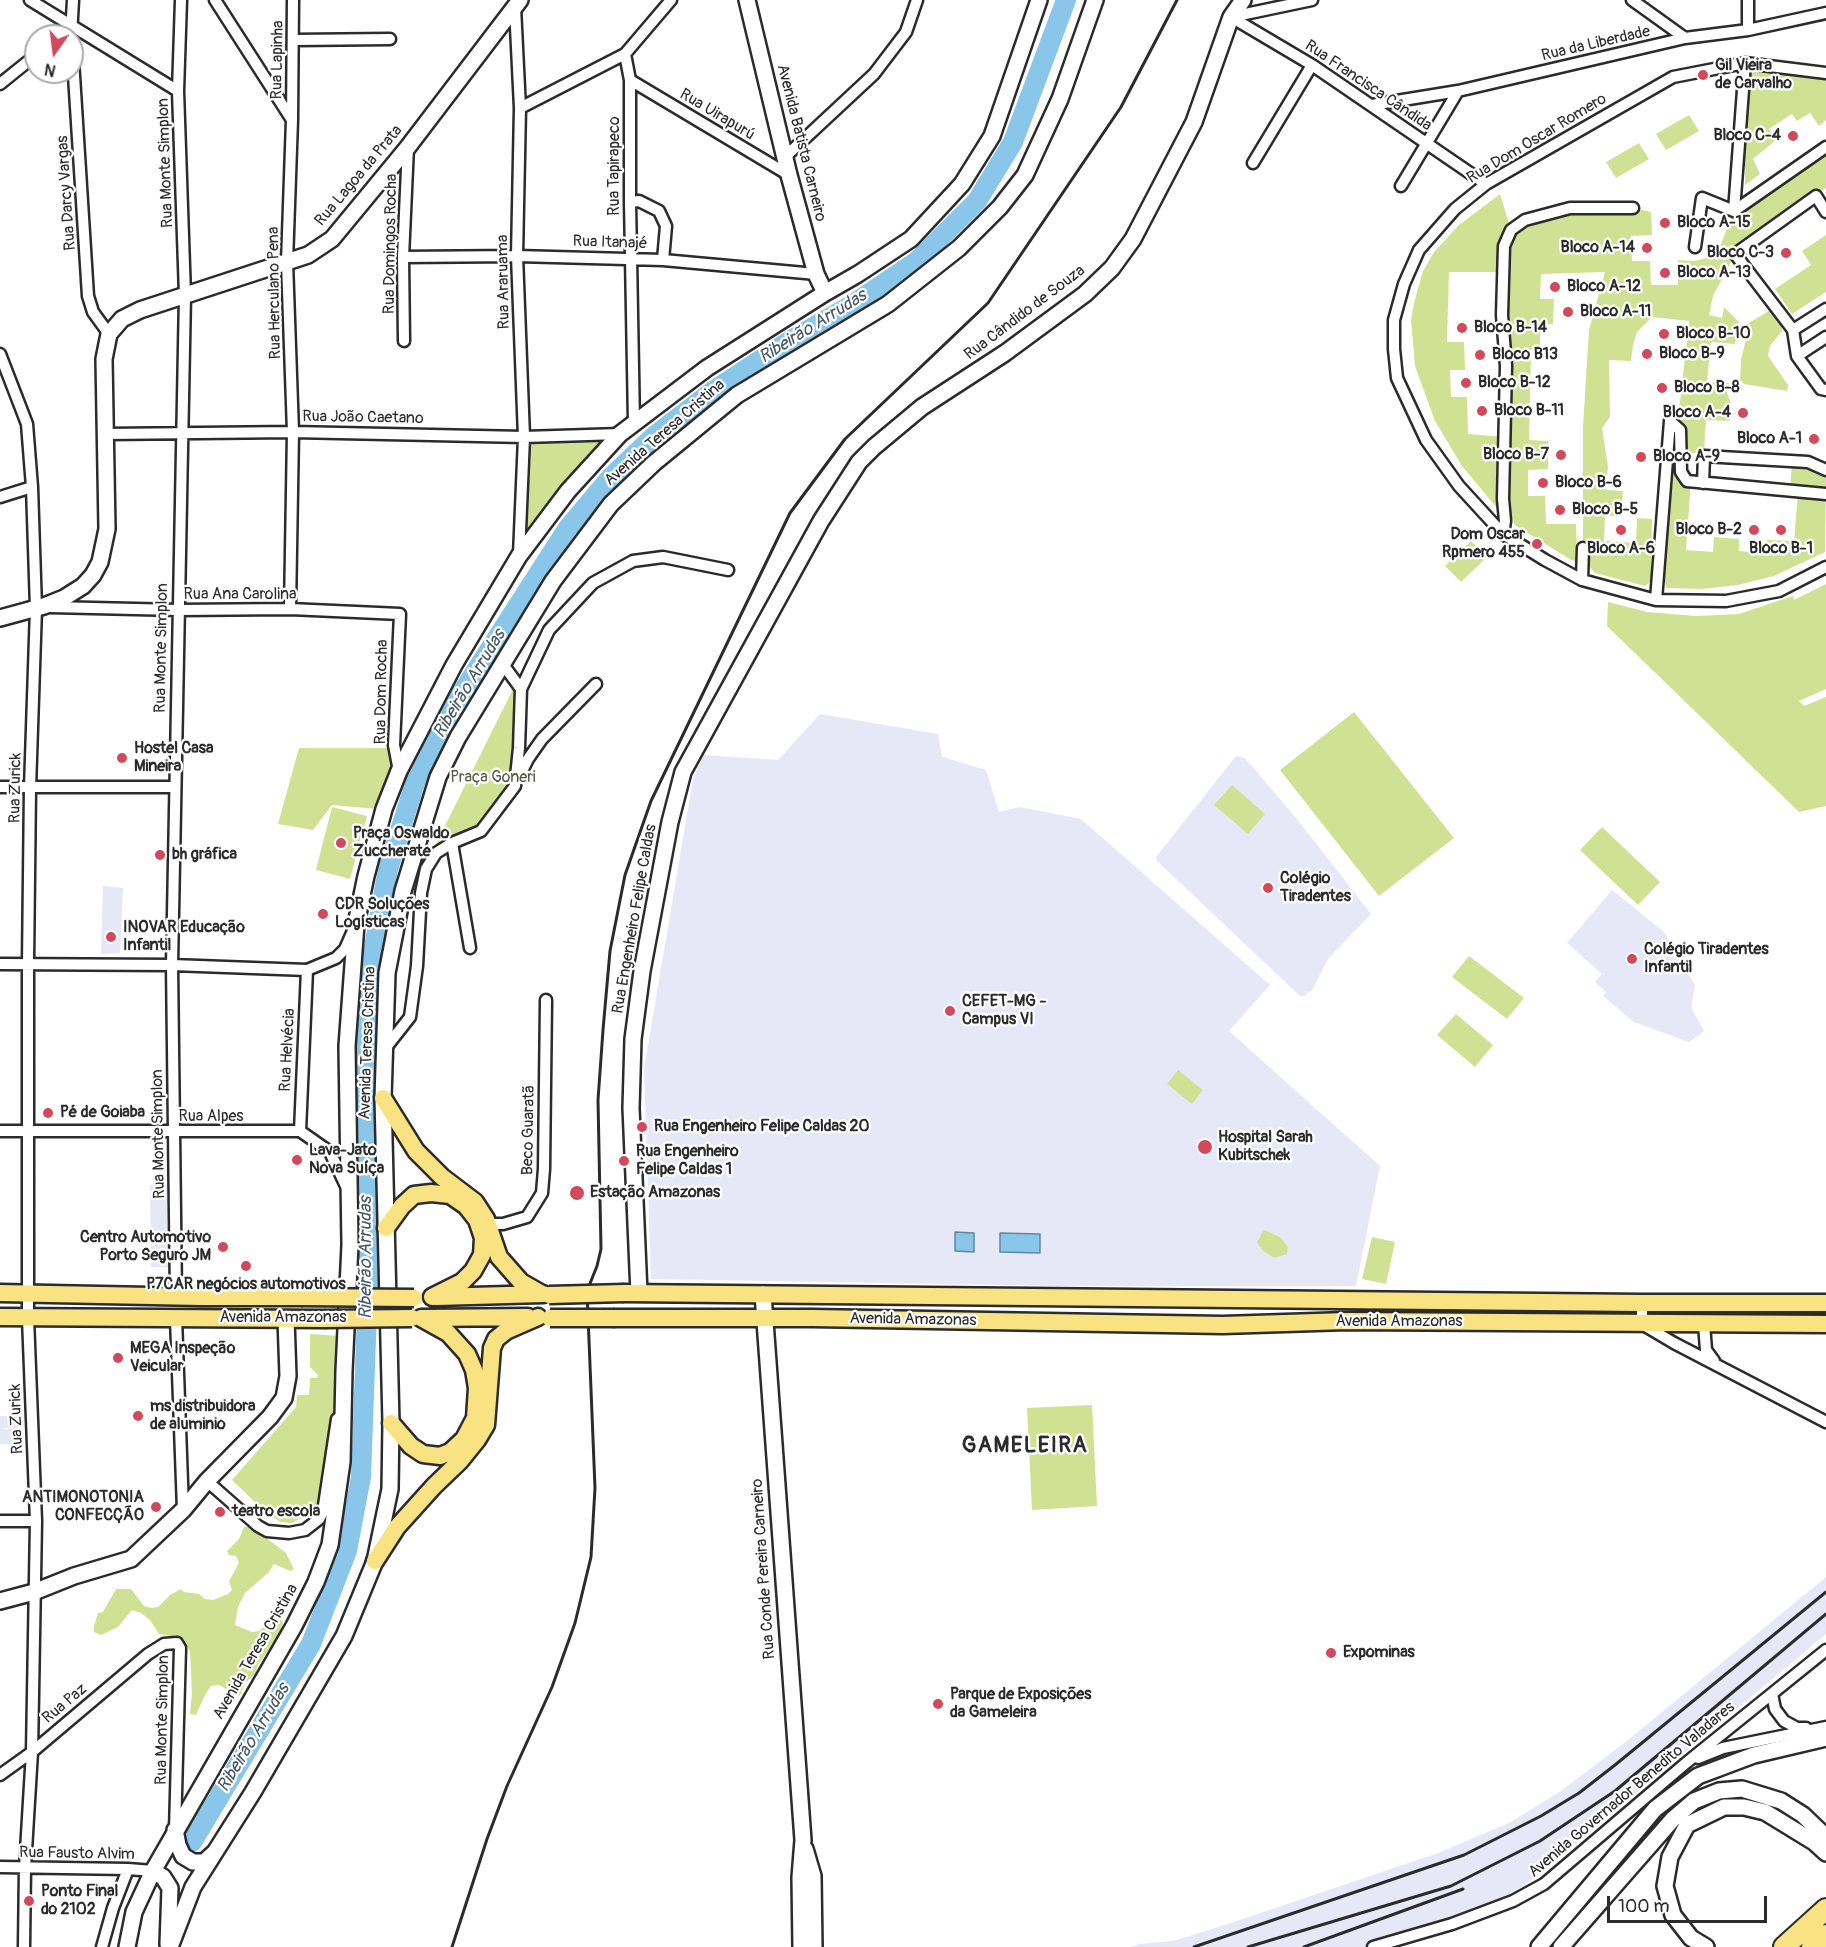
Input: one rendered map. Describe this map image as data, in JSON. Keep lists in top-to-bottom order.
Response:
{
  "streets": {
    "main road": [
      "Avenida Batista Carneiro",
      "Rua Lagoa da Prata",
      "Rua Cândido de Souza",
      "Avenida Teresa Cristina",
      "Rua Engenheiro Felipe Caldas",
      "Avenida Amazonas",
      "Rua Conde Pereira Carneiro"
    ],
    "street": [
      "Rua da Liberdade",
      "Rua Lapinha",
      "Rua Francisca Cândida",
      "Rua Uirapurú",
      "Rua Dom Oscar Romero",
      "Rua Monte Simplon",
      "Rua Tapirapeco",
      "Rua Darcy Vargas",
      "Rua Itanajé",
      "Rua Domingos Rocha",
      "Rua Araruama",
      "Rua Herculano Pena",
      "Rua João Caetano",
      "Rua Ana Carolina",
      "Rua Dom Rocha",
      "Rua Zurick",
      "Rua Helvécia",
      "Rua Alpes",
      "Beco Guaratã",
      "Rua Paz",
      "Avenida Governador Benedito Valadares",
      "Rua Fausto Alvim"
    ]
  },
  "crossings": [
    ["Rua da Liberdade", "Rua Francisca Cândida"],
    ["Rua Lapinha", "Rua Herculano Pena"],
    ["Rua Francisca Cândida", "Rua Dom Oscar Romero"],
    ["Rua Francisca Cândida", "Rua Cândido de Souza"],
    ["Rua Uirapurú", "Avenida Batista Carneiro"],
    ["Rua Uirapurú", "Rua Tapirapeco"],
    ["Avenida Batista Carneiro", "Rua Itanajé"],
    ["Avenida Batista Carneiro", "Avenida Teresa Cristina"],
    ["Rua Monte Simplon", "Rua Lagoa da Prata"],
    ["Rua Monte Simplon", "Rua João Caetano"],
    ["Rua Monte Simplon", "Avenida Teresa Cristina"],
    ["Rua Monte Simplon", "Rua Ana Carolina"],
    ["Rua Monte Simplon", "Rua Alpes"],
    ["Rua Monte Simplon", "Avenida Amazonas"],
    ["Rua Monte Simplon", "Rua Paz"],
    ["Rua Tapirapeco", "Rua Itanajé"],
    ["Rua Tapirapeco", "Avenida Teresa Cristina"],
    ["Rua Lagoa da Prata", "Rua Darcy Vargas"],
    ["Rua Lagoa da Prata", "Rua Domingos Rocha"],
    ["Rua Lagoa da Prata", "Rua Araruama"],
    ["Rua Lagoa da Prata", "Rua Herculano Pena"],
    ["Rua Itanajé", "Rua Domingos Rocha"],
    ["Rua Itanajé", "Rua Araruama"],
    ["Rua Araruama", "Rua João Caetano"],
    ["Rua Araruama", "Avenida Teresa Cristina"],
    ["Rua Herculano Pena", "Rua João Caetano"],
    ["Rua Herculano Pena", "Rua Ana Carolina"],
    ["Rua Cândido de Souza", "Rua Engenheiro Felipe Caldas"],
    ["Rua João Caetano", "Avenida Teresa Cristina"],
    ["Avenida Teresa Cristina", "Rua Dom Rocha"],
    ["Avenida Teresa Cristina", "Rua Fausto Alvim"],
    ["Rua Ana Carolina", "Rua Dom Rocha"],
    ["Rua Ana Carolina", "Rua Zurick"],
    ["Rua Zurick", "Rua Alpes"],
    ["Rua Zurick", "Avenida Amazonas"],
    ["Rua Zurick", "Rua Paz"],
    ["Rua Zurick", "Rua Fausto Alvim"],
    ["Rua Engenheiro Felipe Caldas", "Avenida Amazonas"],
    ["Rua Helvécia", "Rua Alpes"],
    ["Avenida Amazonas", "Rua Conde Pereira Carneiro"]
  ],
  "districts": ["GAMELEIRA"],
  "water": ["Ribeirão Arrudas"],
  "parks": ["Praça Goneri"],
  "places": [
    "Gil Vieira de Carvalho",
    "Bloco C-4",
    "Bloco A-15",
    "Bloco A-14",
    "Bloco C-3",
    "Bloco A-13",
    "Bloco A-12",
    "Bloco A-11",
    "Bloco B-14",
    "Bloco B-10",
    "Bloco B-9",
    "Bloco B13",
    "Bloco B-12",
    "Bloco B-8",
    "Bloco B-11",
    "Bloco A-4",
    "Bloco A-1",
    "Bloco B-7",
    "Bloco A-9",
    "Bloco B-6",
    "Bloco B-5",
    "Bloco A-6",
    "Bloco B-2",
    "Bloco B-1",
    "Dom Oscar Rpmero 455",
    "Hostel Casa Mineira",
    "Praça Oswaldo Zuccherate",
    "bh gráfica",
    "Colégio Tiradentes",
    "CDR Soluções Logísticas",
    "INOVAR Educação Infantil",
    "Colégio Tiradentes Infantil",
    "CEFET-MG - Campus VI",
    "Pé de Goiaba",
    "Rua Engenheiro Felipe Caldas 20",
    "Hospital Sarah Kubitschek",
    "Lava-Jato Nova Suíça",
    "Rua Engenheiro Felipe Caldas 1",
    "Estação Amazonas",
    "Centro Automotivo Porto Seguro JM",
    "P7CAR negócios automotivos",
    "MEGA Inspeção Veicular",
    "ms distribuidora de aluminio",
    "ANTIMONOTONIA CONFECÇÃO",
    "teatro escola",
    "Expominas",
    "Parque de Exposições da Gameleira",
    "Ponto Final do 2102"
  ],
  "scale_bar": "100 m",
  "north": "bottom"
}
